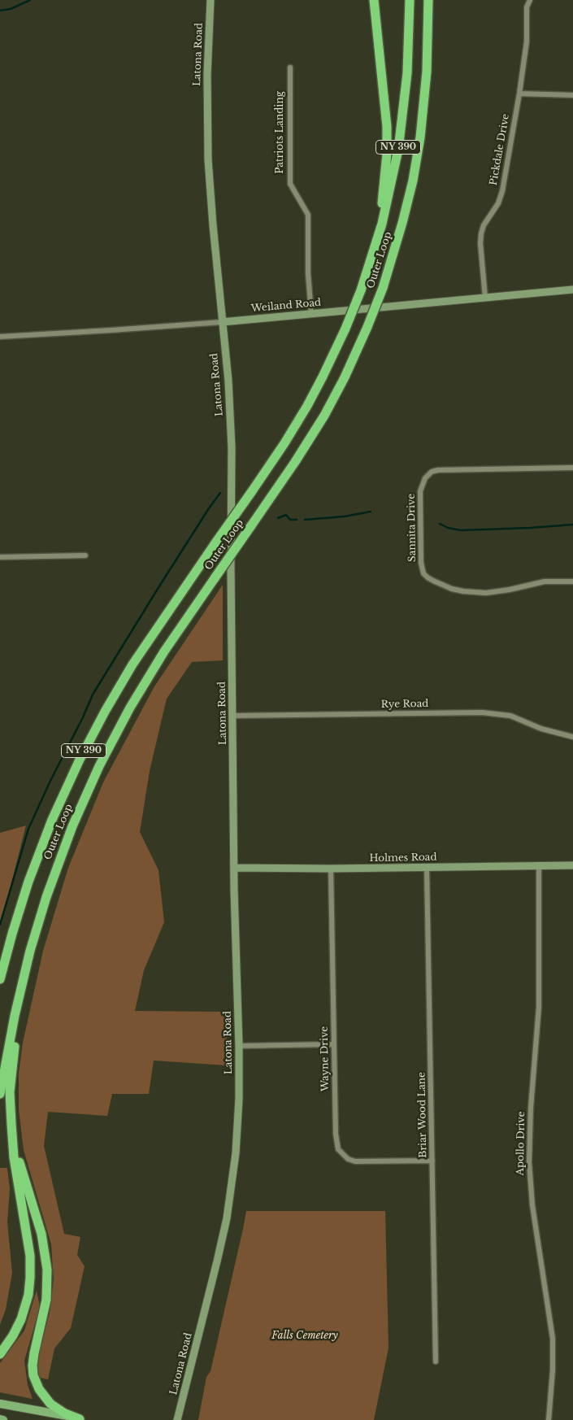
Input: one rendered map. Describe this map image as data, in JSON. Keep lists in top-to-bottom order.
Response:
{
  "streets": {
    "highway": ["NY 390", "Outer Loop"],
    "street": [
      "Latona Road",
      "Patriots Landing",
      "Pickdale Drive",
      "Weiland Road",
      "Sannita Drive",
      "Rye Road",
      "Holmes Road",
      "Wayne Drive",
      "Briar Wood Lane",
      "Apollo Drive"
    ]
  },
  "crossings": [
    ["Latona Road", "Weiland Road"],
    ["Latona Road", "Rye Road"],
    ["Latona Road", "Holmes Road"],
    ["Patriots Landing", "Weiland Road"],
    ["Pickdale Drive", "Weiland Road"],
    ["Holmes Road", "Wayne Drive"],
    ["Holmes Road", "Briar Wood Lane"],
    ["Holmes Road", "Apollo Drive"],
    ["Wayne Drive", "Briar Wood Lane"]
  ],
  "parks": ["Falls Cemetery"]
}
